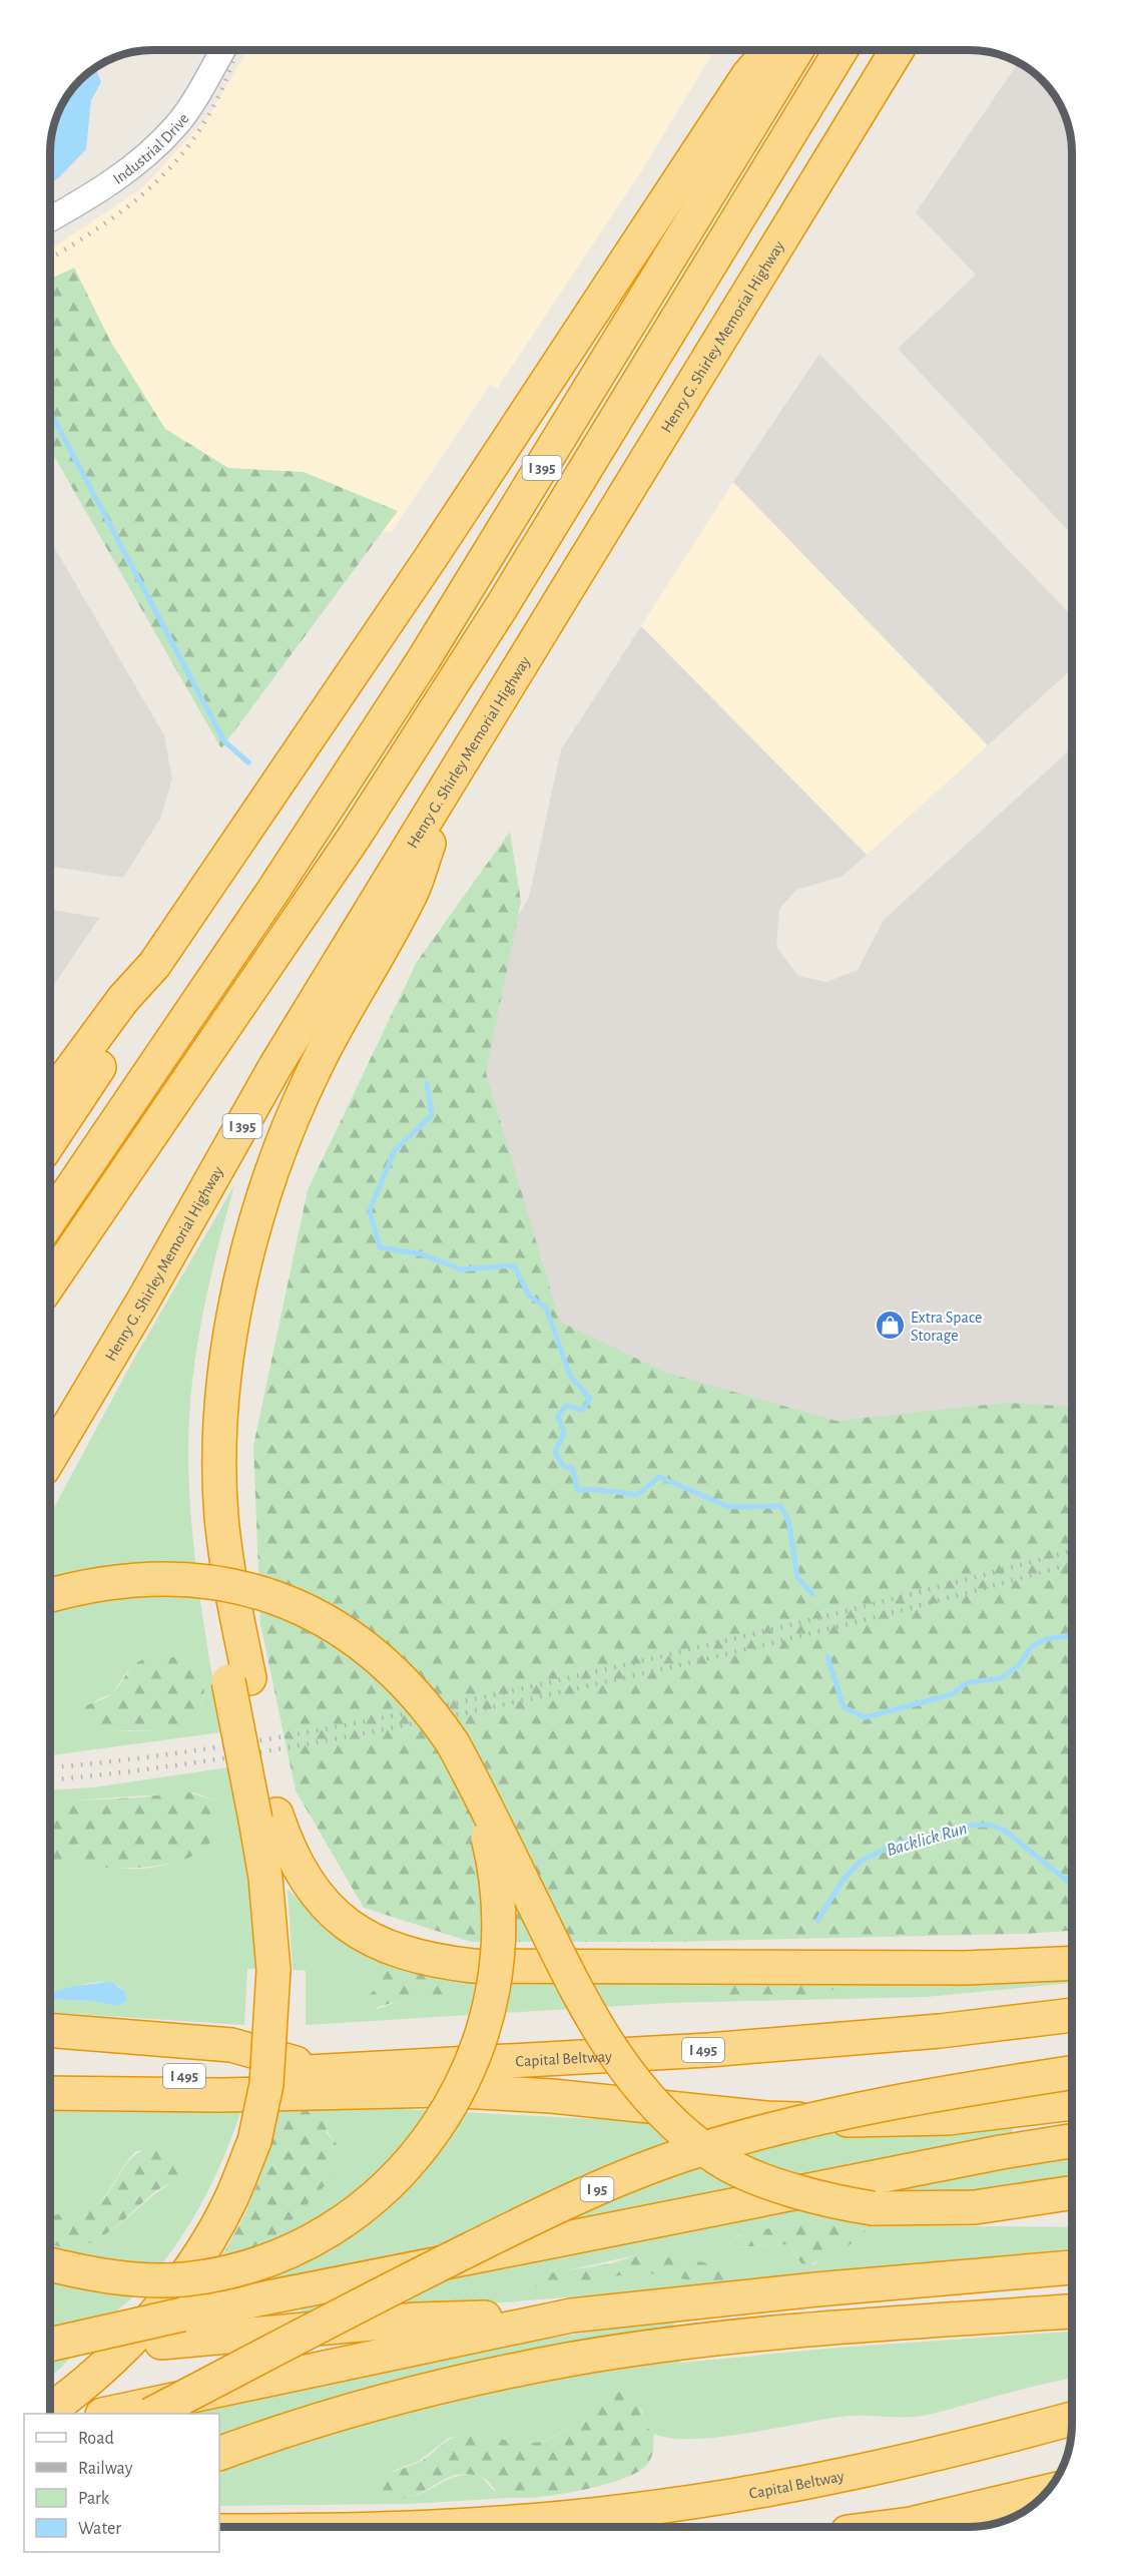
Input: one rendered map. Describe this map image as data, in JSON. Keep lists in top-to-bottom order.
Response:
{
  "streets": {
    "highway": [
      "Henry G. Shirley Memorial Highway",
      "I 395",
      "I 495",
      "Capital Beltway",
      "I 95"
    ],
    "street": ["Industrial Drive"]
  },
  "water": ["Backlick Run"],
  "places": {
    "shop": ["Extra Space Storage"]
  },
  "legend": [
    "Road",
    "Railway",
    "Park",
    "Water"
  ]
}
